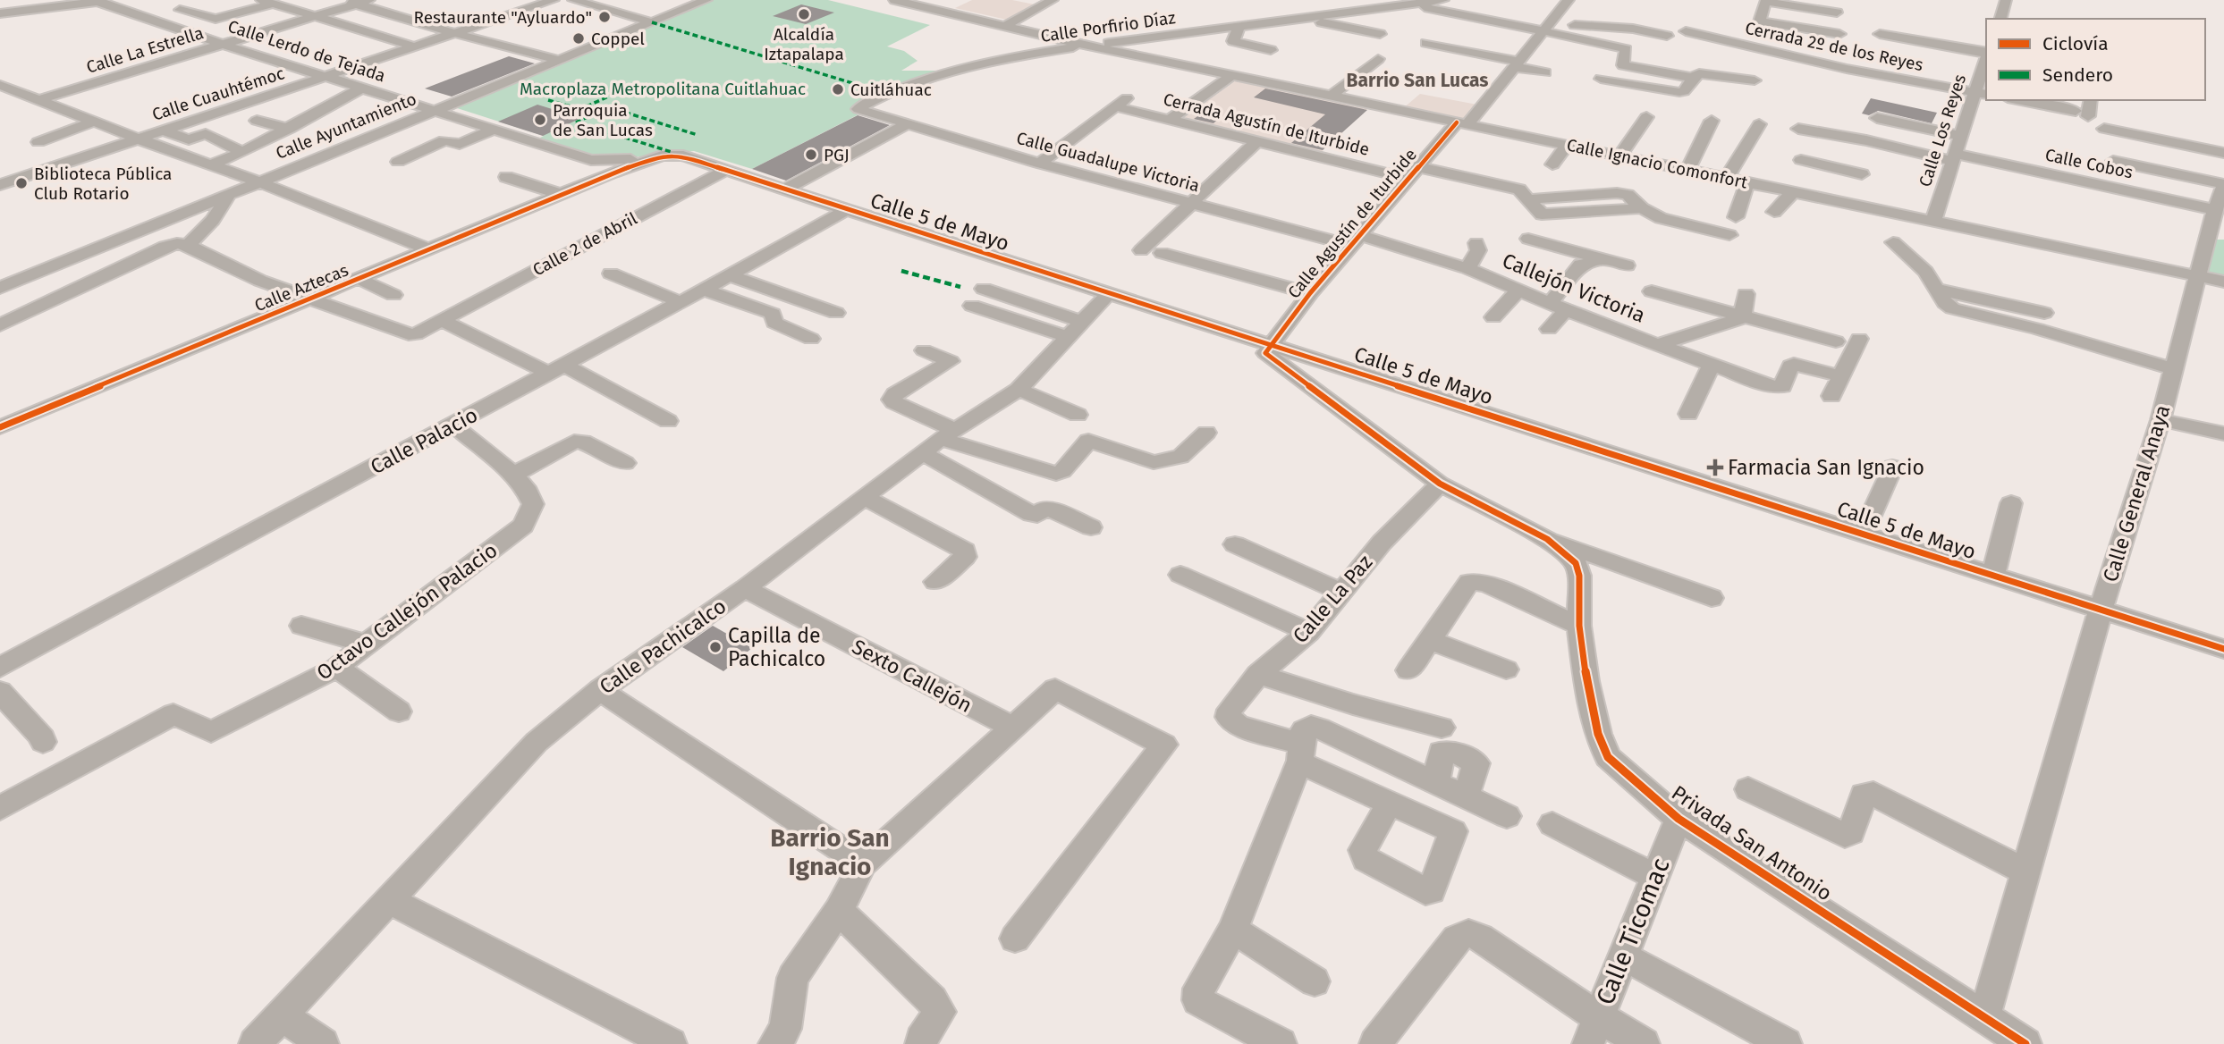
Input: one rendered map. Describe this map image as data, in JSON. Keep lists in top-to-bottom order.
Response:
{
  "streets": {
    "street": [
      "Calle Porfirio Díaz",
      "Cerrada 2º de los Reyes",
      "Calle La Estrella",
      "Calle Lerdo de Tejada",
      "Calle Cuauhtémoc",
      "Cerrada Agustín de Iturbide",
      "Calle Ayuntamiento",
      "Calle Los Reyes",
      "Calle Guadalupe Victoria",
      "Calle Ignacio Comonfort",
      "Calle Cobos",
      "Calle 5 de Mayo",
      "Calle Agustín de Iturbide",
      "Calle 2 de Abril",
      "Calle Aztecas",
      "Callejón Victoria",
      "Calle Palacio",
      "Calle General Anaya",
      "Calle La Paz",
      "Octavo Callejón Palacio",
      "Calle Pachicalco",
      "Sexto Callejón",
      "Privada San Antonio",
      "Calle Ticomac"
    ]
  },
  "crossings": [
    ["Calle Porfirio Díaz", "Calle Guadalupe Victoria"],
    ["Calle Porfirio Díaz", "Calle Ignacio Comonfort"],
    ["Cerrada 2º de los Reyes", "Calle Los Reyes"],
    ["Calle La Estrella", "Calle Lerdo de Tejada"],
    ["Calle Lerdo de Tejada", "Calle Cuauhtémoc"],
    ["Calle Lerdo de Tejada", "Calle Ayuntamiento"],
    ["Calle Lerdo de Tejada", "Calle 5 de Mayo"],
    ["Cerrada Agustín de Iturbide", "Calle Agustín de Iturbide"],
    ["Calle Los Reyes", "Calle Ignacio Comonfort"],
    ["Calle Los Reyes", "Calle Cobos"],
    ["Calle Guadalupe Victoria", "Calle Agustín de Iturbide"],
    ["Calle Guadalupe Victoria", "Callejón Victoria"],
    ["Calle Ignacio Comonfort", "Calle Agustín de Iturbide"],
    ["Calle Ignacio Comonfort", "Calle General Anaya"],
    ["Calle Cobos", "Calle General Anaya"],
    ["Calle 5 de Mayo", "Calle Agustín de Iturbide"],
    ["Calle 5 de Mayo", "Calle 2 de Abril"],
    ["Calle 5 de Mayo", "Calle Aztecas"],
    ["Calle 5 de Mayo", "Calle Palacio"],
    ["Calle 5 de Mayo", "Calle General Anaya"],
    ["Calle 5 de Mayo", "Calle Pachicalco"],
    ["Calle 5 de Mayo", "Privada San Antonio"],
    ["Calle Agustín de Iturbide", "Callejón Victoria"],
    ["Calle Agustín de Iturbide", "Privada San Antonio"],
    ["Calle 2 de Abril", "Calle Aztecas"],
    ["Calle Palacio", "Octavo Callejón Palacio"],
    ["Calle General Anaya", "Privada San Antonio"],
    ["Calle La Paz", "Privada San Antonio"],
    ["Calle Pachicalco", "Sexto Callejón"],
    ["Privada San Antonio", "Calle Ticomac"]
  ],
  "districts": ["Barrio San Lucas", "Barrio San Ignacio"],
  "parks": ["Macroplaza Metropolitana Cuitlahuac"],
  "places": {
    "other": [
      "Alcaldía Iztapalapa",
      "Restaurante \"Ayluardo\"",
      "Coppel",
      "Cuitláhuac",
      "Parroquia de San Lucas",
      "PGJ",
      "Biblioteca Pública Club Rotario",
      "Capilla de Pachicalco"
    ],
    "health": ["Farmacia San Ignacio"]
  },
  "legend": ["Ciclovía", "Sendero"]
}
